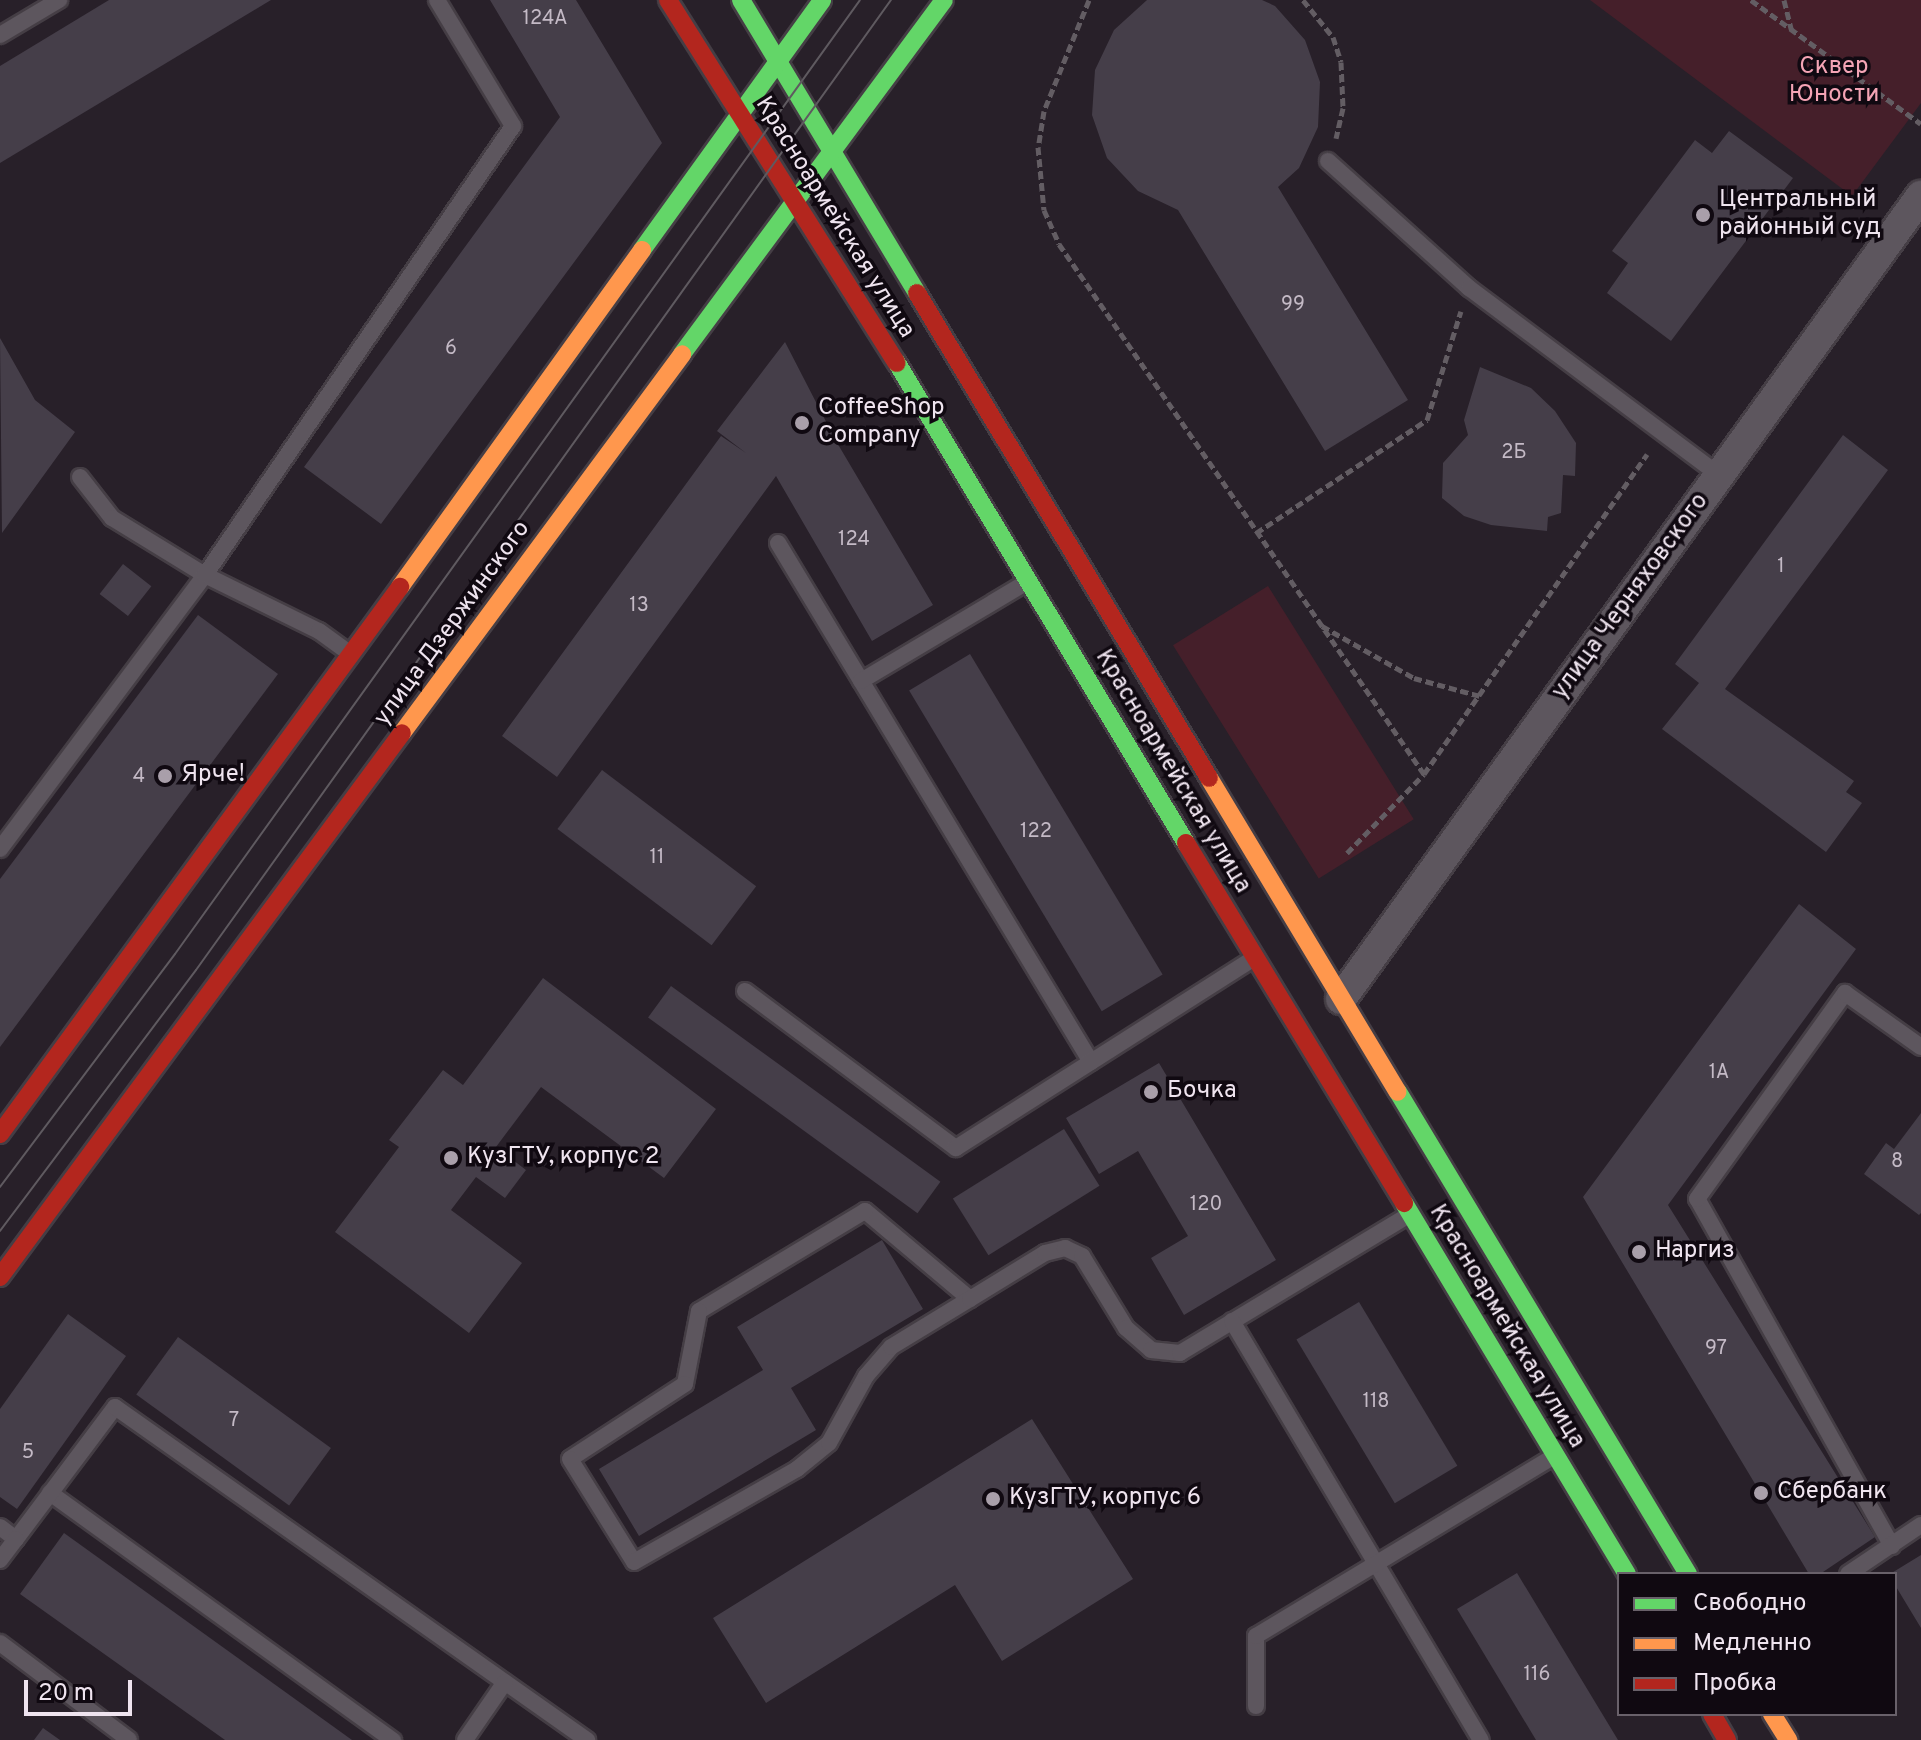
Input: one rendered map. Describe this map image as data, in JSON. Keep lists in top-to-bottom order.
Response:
{
  "streets": {
    "main road": ["Красноармейская улица", "улица Дзержинского"],
    "street": ["улица Черняховского"]
  },
  "crossings": [
    ["Красноармейская улица", "улица Черняховского"],
    ["Красноармейская улица", "улица Дзержинского"]
  ],
  "parks": ["Сквер Юности"],
  "places": [
    "Центральный районный суд",
    "CoffeeShop Company",
    "Ярче!",
    "Бочка",
    "КузГТУ, корпус 2",
    "Наргиз",
    "Сбербанк",
    "КузГТУ, корпус 6"
  ],
  "house_numbers": [
    "124А",
    "99",
    "6",
    "2Б",
    "124",
    "1",
    "13",
    "4",
    "122",
    "11",
    "1А",
    "8",
    "120",
    "97",
    "118",
    "7",
    "5",
    "116"
  ],
  "legend": ["Свободно", "Медленно", "Пробка"],
  "scale_bar": "20 m"
}
